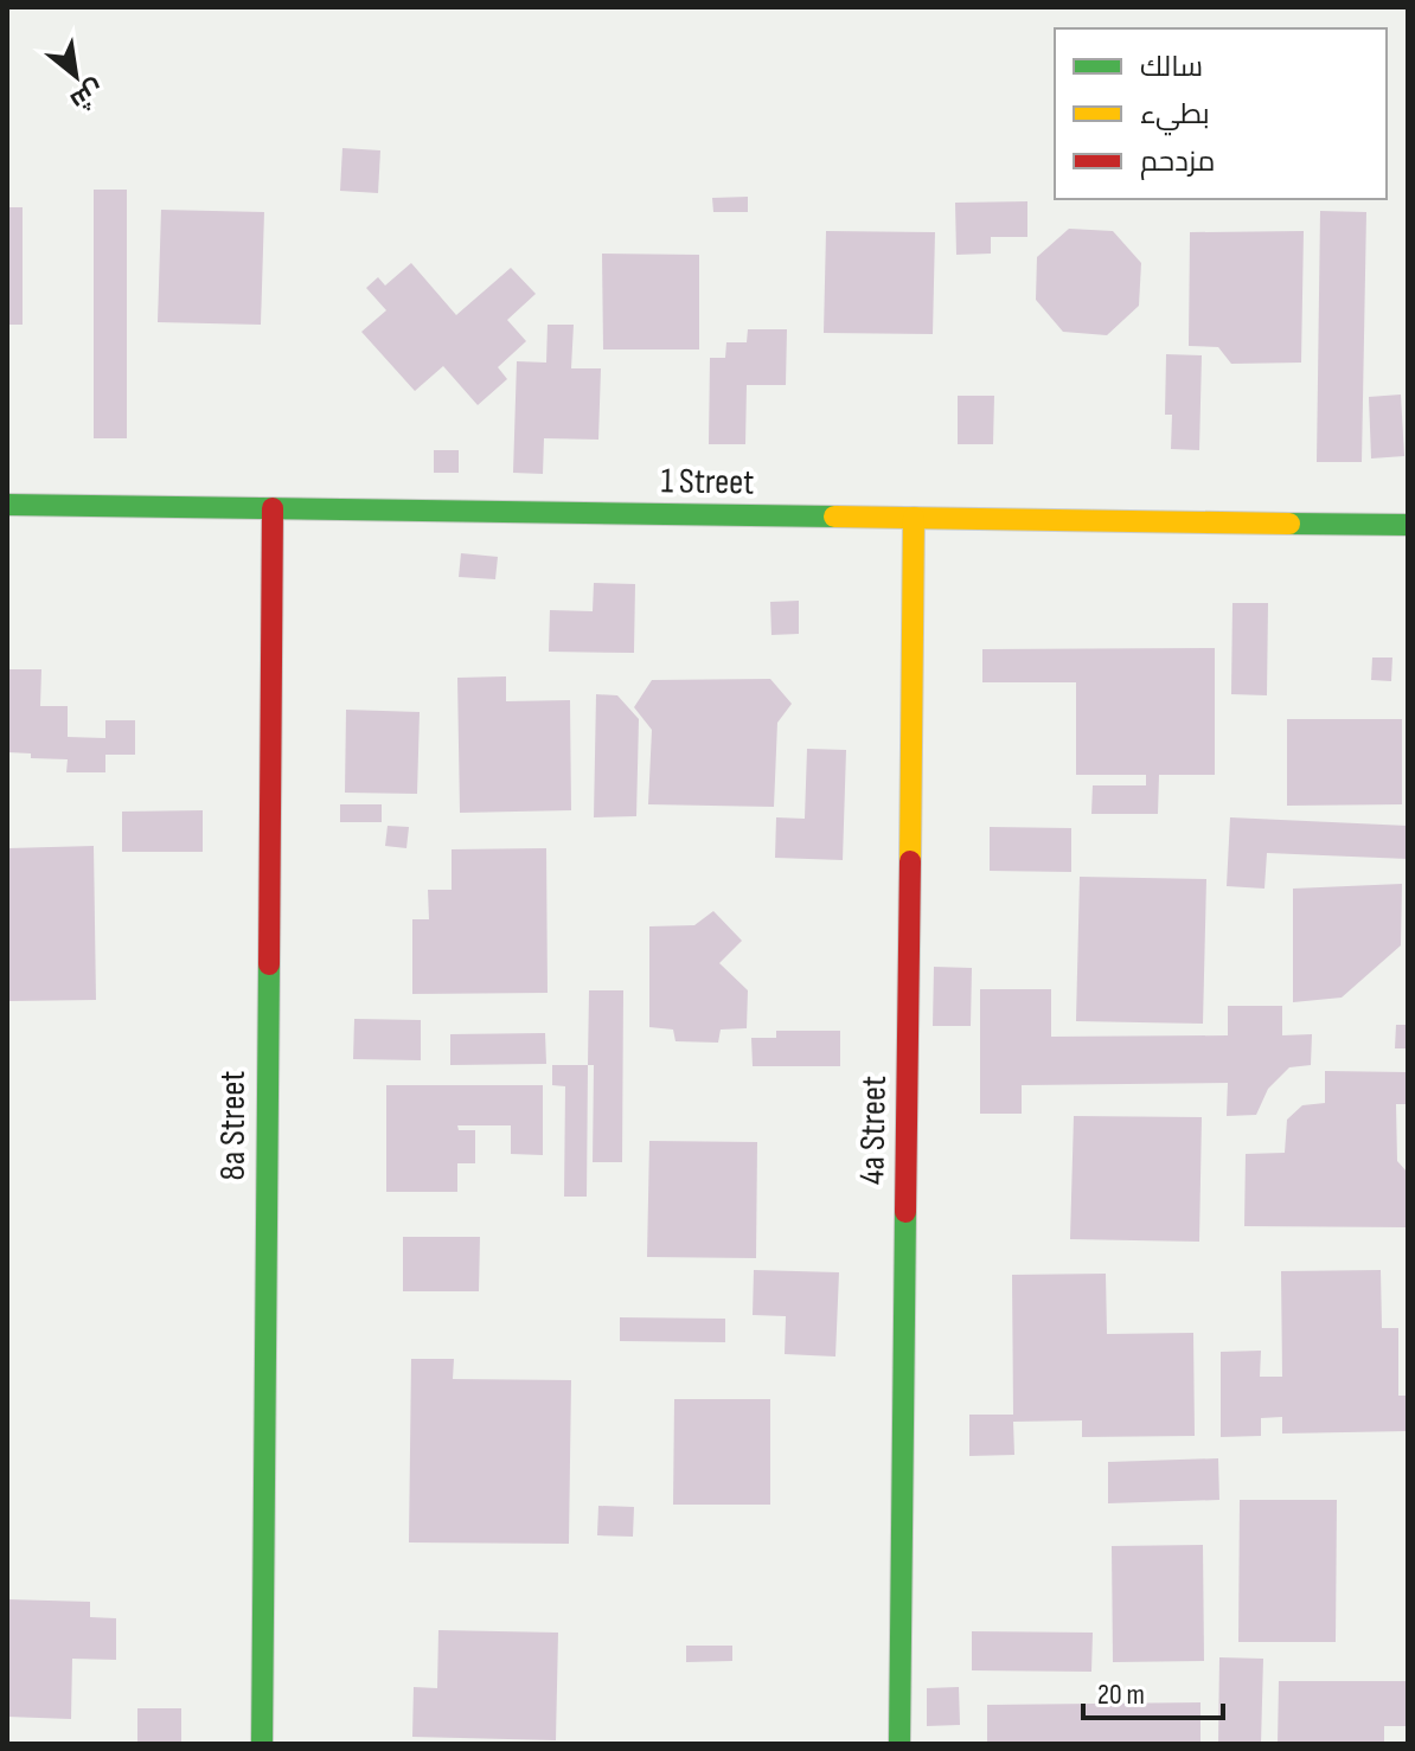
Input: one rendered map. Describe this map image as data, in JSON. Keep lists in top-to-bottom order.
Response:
{
  "streets": {
    "street": ["1 Street", "8a Street", "4a Street"]
  },
  "crossings": [
    ["1 Street", "8a Street"],
    ["1 Street", "4a Street"]
  ],
  "legend": ["سالك", "بطيء", "مزدحم"],
  "scale_bar": "20 m",
  "north": "bottom right"
}
